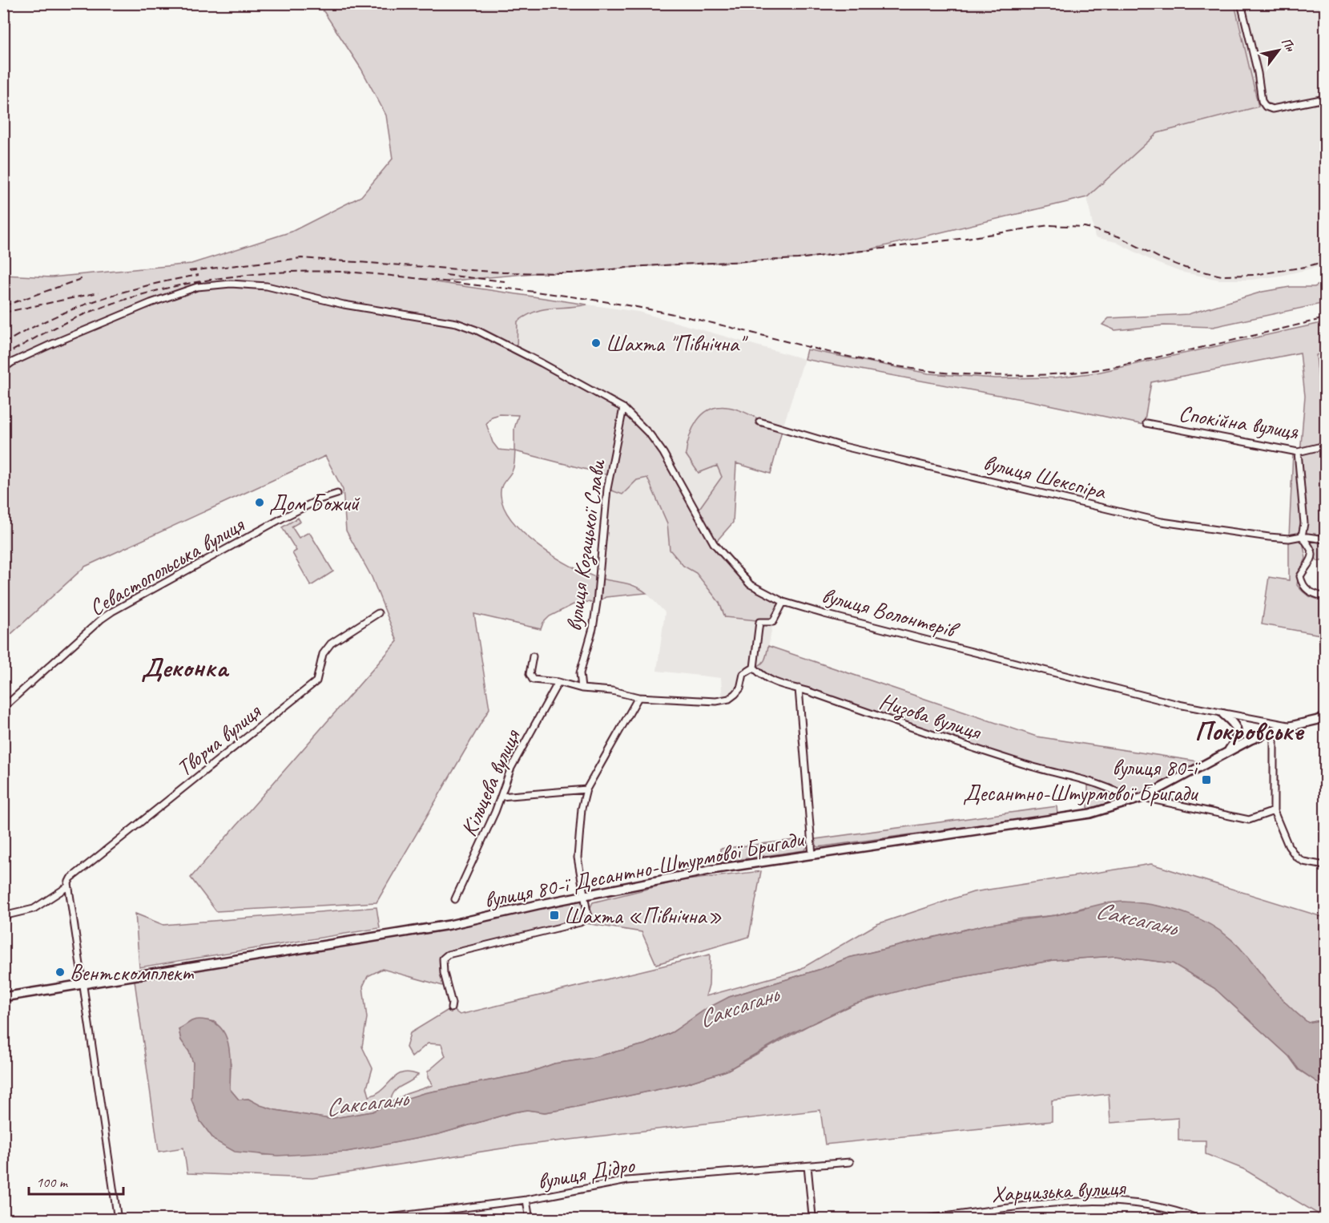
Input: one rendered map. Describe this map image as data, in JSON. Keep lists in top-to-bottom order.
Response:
{
  "streets": {
    "street": [
      "Спокійна вулиця",
      "вулиця Шекспіра",
      "вулиця Козацької Слави",
      "Севастопольська вулиця",
      "вулиця Волонтерів",
      "Низова вулиця",
      "Творча вулиця",
      "Кільцева вулиця",
      "вулиця 80-ї Десантно-Штурмової Бригади",
      "вулиця Дідро",
      "Харцизька вулиця"
    ]
  },
  "crossings": [
    ["вулиця Козацької Слави", "вулиця Волонтерів"],
    ["вулиця Волонтерів", "вулиця 80-ї Десантно-Штурмової Бригади"],
    ["Низова вулиця", "вулиця 80-ї Десантно-Штурмової Бригади"]
  ],
  "districts": ["Деконка", "Покровське"],
  "water": ["Саксагань"],
  "places": {
    "other": ["Шахта \"Північна\"", "Дом Божий", "Вентскомплект"],
    "transit": ["вулиця 80-ї Десантно-Штурмової Бригади", "Шахта «Північна»"]
  },
  "scale_bar": "100 m",
  "north": "top right"
}
